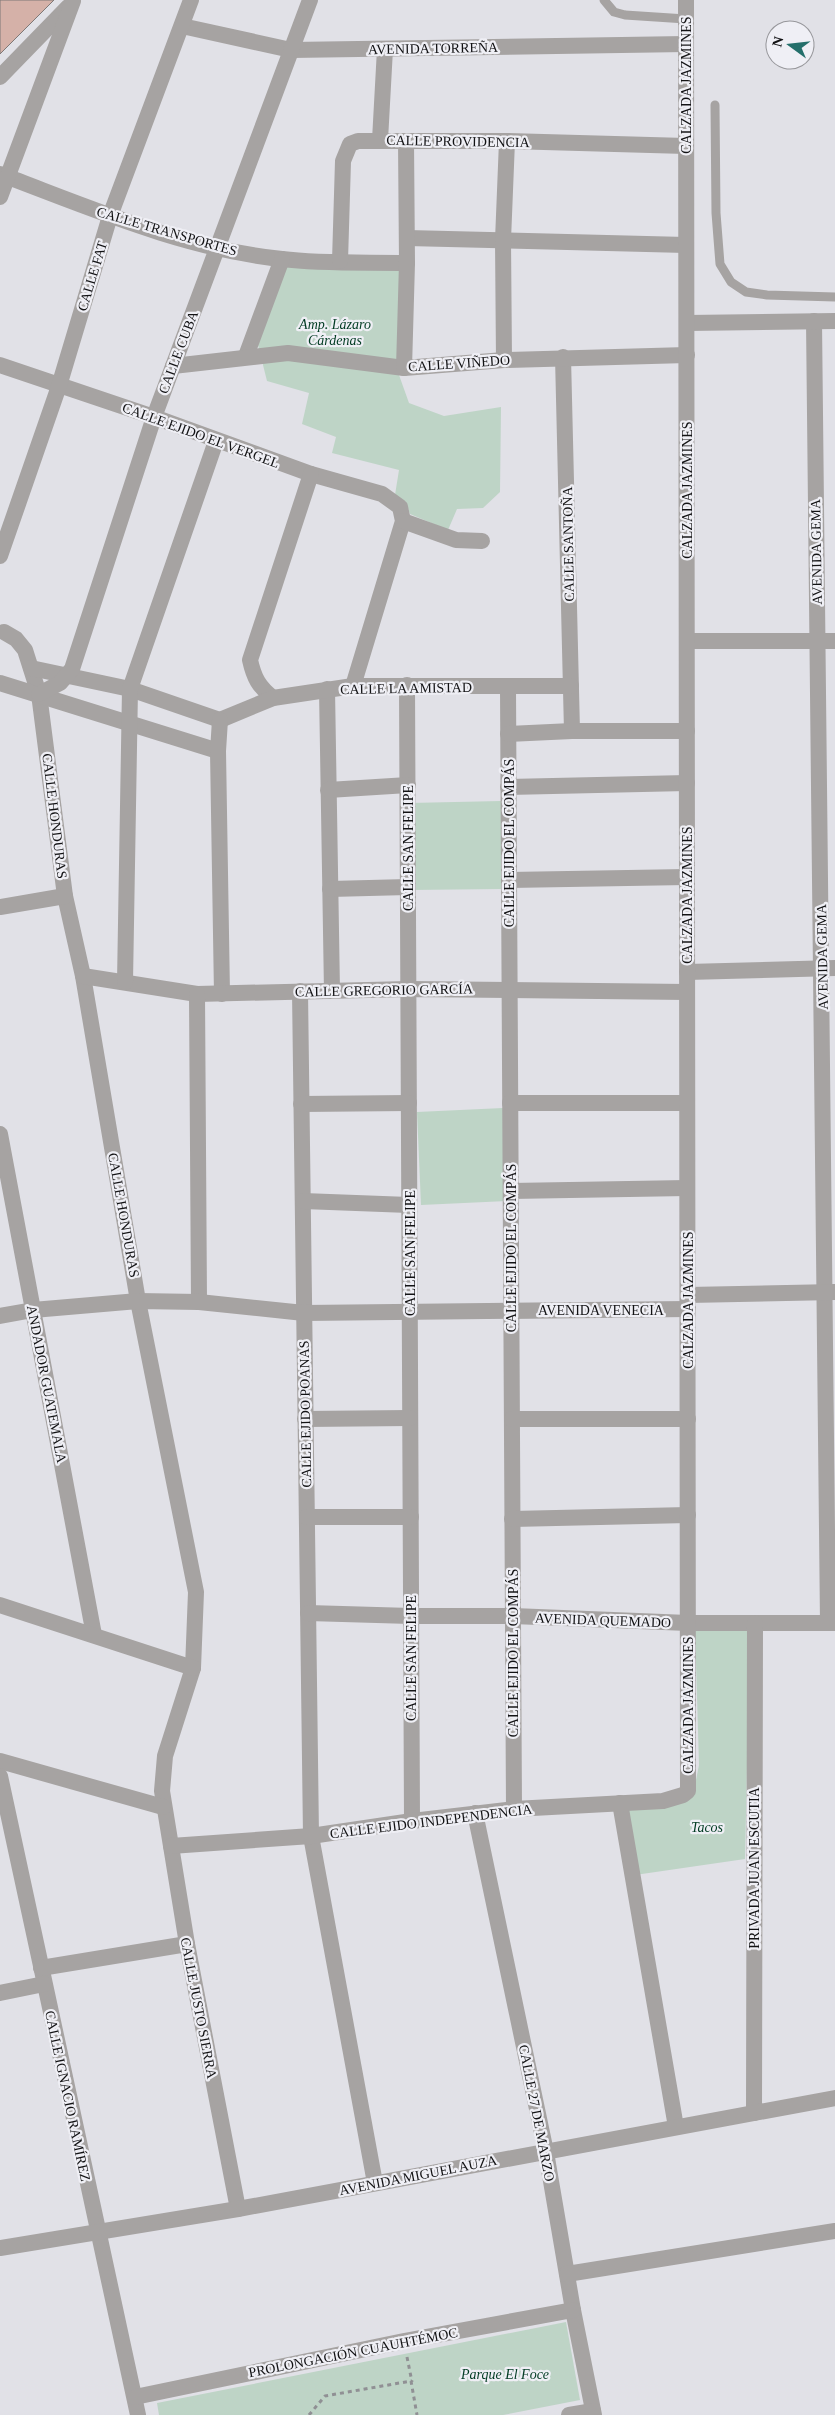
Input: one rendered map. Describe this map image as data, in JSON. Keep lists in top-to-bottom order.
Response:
{
  "streets": {
    "street": [
      "AVENIDA TORREÑA",
      "CALZADA JAZMINES",
      "CALLE PROVIDENCIA",
      "CALLE TRANSPORTES",
      "CALLE FAT",
      "CALLE CUBA",
      "CALLE VIÑEDO",
      "CALLE EJIDO EL VERGEL",
      "CALLE SANTOÑA",
      "AVENIDA GEMA",
      "CALLE LA AMISTAD",
      "CALLE HONDURAS",
      "CALLE EJIDO EL COMPÁS",
      "CALLE SAN FELIPE",
      "CALLE GREGORIO GARCÍA",
      "AVENIDA VENECIA",
      "ANDADOR GUATEMALA",
      "CALLE EJIDO POANAS",
      "AVENIDA QUEMADO",
      "CALLE EJIDO INDEPENDENCIA",
      "PRIVADA JUAN ESCUTIA",
      "CALLE JUSTO SIERRA",
      "CALLE IGNACIO RAMÍREZ",
      "CALLE 27 DE MARZO",
      "AVENIDA MIGUEL AUZA",
      "PROLONGACIÓN CUAUHTÉMOC"
    ]
  },
  "crossings": [
    ["AVENIDA TORREÑA", "CALZADA JAZMINES"],
    ["AVENIDA TORREÑA", "CALLE FAT"],
    ["AVENIDA TORREÑA", "CALLE CUBA"],
    ["CALZADA JAZMINES", "CALLE PROVIDENCIA"],
    ["CALZADA JAZMINES", "CALLE VIÑEDO"],
    ["CALZADA JAZMINES", "CALLE GREGORIO GARCÍA"],
    ["CALZADA JAZMINES", "AVENIDA VENECIA"],
    ["CALZADA JAZMINES", "AVENIDA QUEMADO"],
    ["CALZADA JAZMINES", "CALLE EJIDO INDEPENDENCIA"],
    ["CALLE PROVIDENCIA", "CALLE TRANSPORTES"],
    ["CALLE TRANSPORTES", "CALLE FAT"],
    ["CALLE TRANSPORTES", "CALLE CUBA"],
    ["CALLE FAT", "CALLE EJIDO EL VERGEL"],
    ["CALLE CUBA", "CALLE VIÑEDO"],
    ["CALLE CUBA", "CALLE EJIDO EL VERGEL"],
    ["CALLE CUBA", "CALLE HONDURAS"],
    ["CALLE VIÑEDO", "CALLE SANTOÑA"],
    ["CALLE SANTOÑA", "CALLE LA AMISTAD"],
    ["AVENIDA GEMA", "AVENIDA VENECIA"],
    ["AVENIDA GEMA", "AVENIDA QUEMADO"],
    ["CALLE LA AMISTAD", "CALLE EJIDO EL COMPÁS"],
    ["CALLE LA AMISTAD", "CALLE SAN FELIPE"],
    ["CALLE HONDURAS", "CALLE GREGORIO GARCÍA"],
    ["CALLE HONDURAS", "AVENIDA VENECIA"],
    ["CALLE HONDURAS", "CALLE JUSTO SIERRA"],
    ["CALLE EJIDO EL COMPÁS", "CALLE GREGORIO GARCÍA"],
    ["CALLE EJIDO EL COMPÁS", "AVENIDA VENECIA"],
    ["CALLE EJIDO EL COMPÁS", "AVENIDA QUEMADO"],
    ["CALLE EJIDO EL COMPÁS", "CALLE EJIDO INDEPENDENCIA"],
    ["CALLE SAN FELIPE", "CALLE GREGORIO GARCÍA"],
    ["CALLE SAN FELIPE", "AVENIDA VENECIA"],
    ["CALLE SAN FELIPE", "AVENIDA QUEMADO"],
    ["CALLE SAN FELIPE", "CALLE EJIDO INDEPENDENCIA"],
    ["CALLE GREGORIO GARCÍA", "CALLE EJIDO POANAS"],
    ["AVENIDA VENECIA", "ANDADOR GUATEMALA"],
    ["AVENIDA VENECIA", "CALLE EJIDO POANAS"],
    ["CALLE EJIDO POANAS", "AVENIDA QUEMADO"],
    ["CALLE EJIDO POANAS", "CALLE EJIDO INDEPENDENCIA"],
    ["CALLE EJIDO POANAS", "AVENIDA MIGUEL AUZA"],
    ["AVENIDA QUEMADO", "PRIVADA JUAN ESCUTIA"],
    ["CALLE EJIDO INDEPENDENCIA", "CALLE JUSTO SIERRA"],
    ["CALLE EJIDO INDEPENDENCIA", "CALLE 27 DE MARZO"],
    ["PRIVADA JUAN ESCUTIA", "AVENIDA MIGUEL AUZA"],
    ["CALLE JUSTO SIERRA", "AVENIDA MIGUEL AUZA"],
    ["CALLE IGNACIO RAMÍREZ", "AVENIDA MIGUEL AUZA"],
    ["CALLE IGNACIO RAMÍREZ", "PROLONGACIÓN CUAUHTÉMOC"],
    ["CALLE 27 DE MARZO", "AVENIDA MIGUEL AUZA"],
    ["CALLE 27 DE MARZO", "PROLONGACIÓN CUAUHTÉMOC"]
  ],
  "parks": ["Amp. Lázaro Cárdenas", "Tacos", "Parque El Foce"],
  "north": "left"
}
